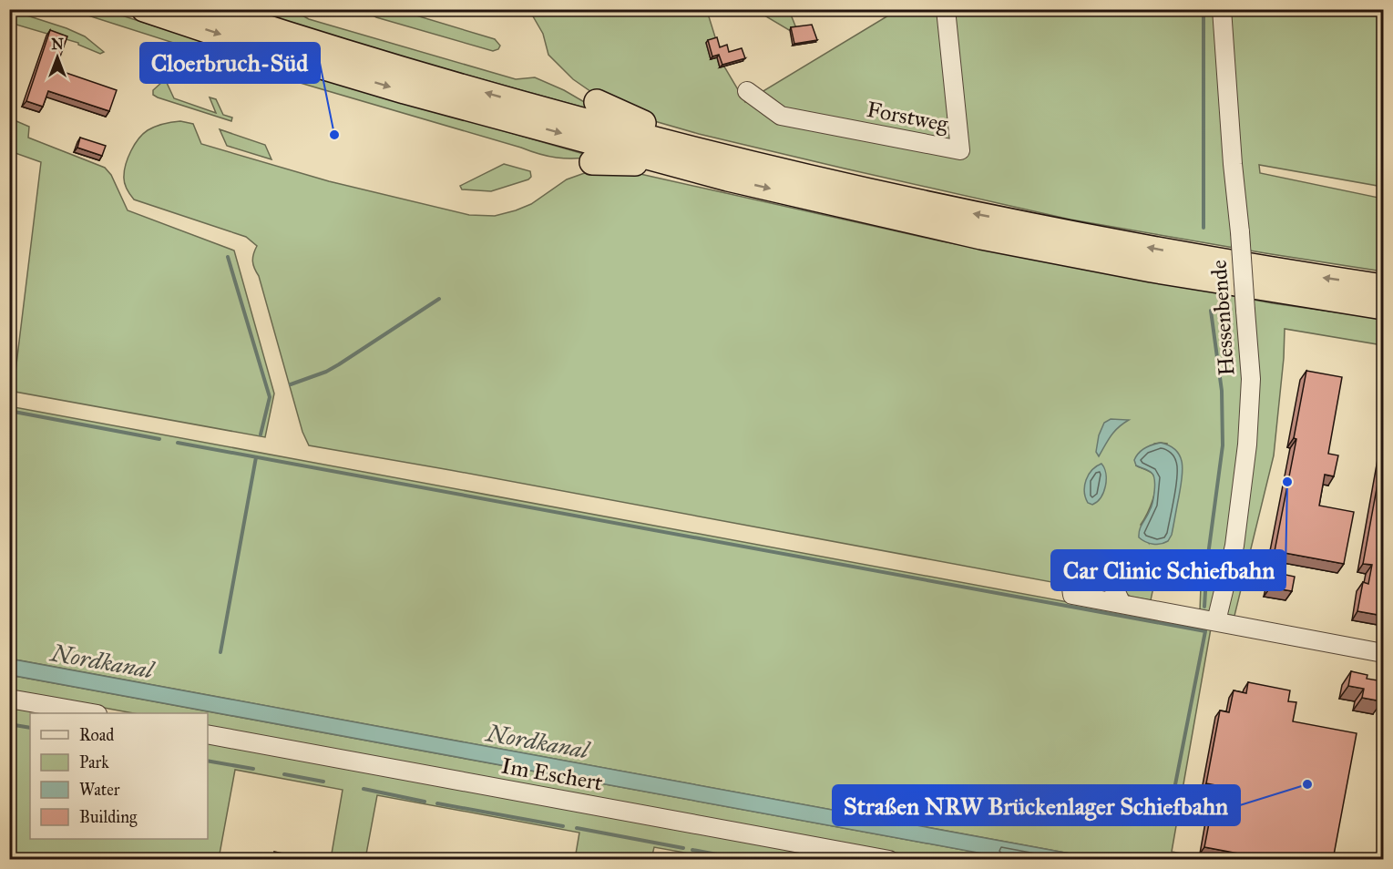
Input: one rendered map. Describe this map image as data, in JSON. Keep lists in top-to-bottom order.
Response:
{
  "streets": {
    "street": ["Forstweg", "Hessenbende", "Im Eschert"]
  },
  "water": ["Nordkanal"],
  "places": ["Cloerbruch-Süd", "Car Clinic Schiefbahn", "Straßen NRW Brückenlager Schiefbahn"],
  "legend": [
    "Road",
    "Park",
    "Water",
    "Building"
  ],
  "north": "top"
}
